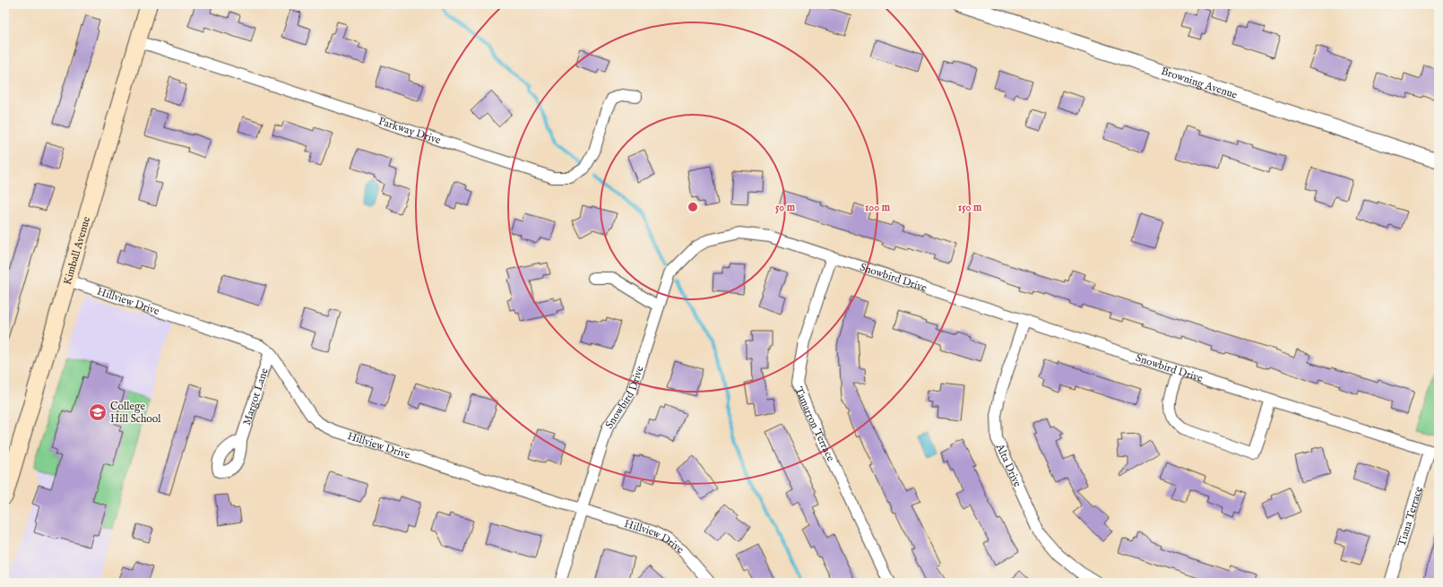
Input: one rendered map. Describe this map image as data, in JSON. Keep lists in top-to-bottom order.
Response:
{
  "streets": {
    "main road": ["Kimball Avenue"],
    "street": [
      "Browning Avenue",
      "Parkway Drive",
      "Snowbird Drive",
      "Hillview Drive",
      "Margot Lane",
      "Tamarron Terrace",
      "Alta Drive",
      "Tiana Terrace"
    ]
  },
  "crossings": [
    ["Parkway Drive", "Kimball Avenue"],
    ["Kimball Avenue", "Hillview Drive"],
    ["Snowbird Drive", "Hillview Drive"],
    ["Snowbird Drive", "Tamarron Terrace"],
    ["Snowbird Drive", "Alta Drive"],
    ["Snowbird Drive", "Tiana Terrace"],
    ["Hillview Drive", "Margot Lane"]
  ],
  "places": {
    "school or university": ["College Hill School"]
  },
  "rings": ["50 m", "100 m", "150 m"]
}
